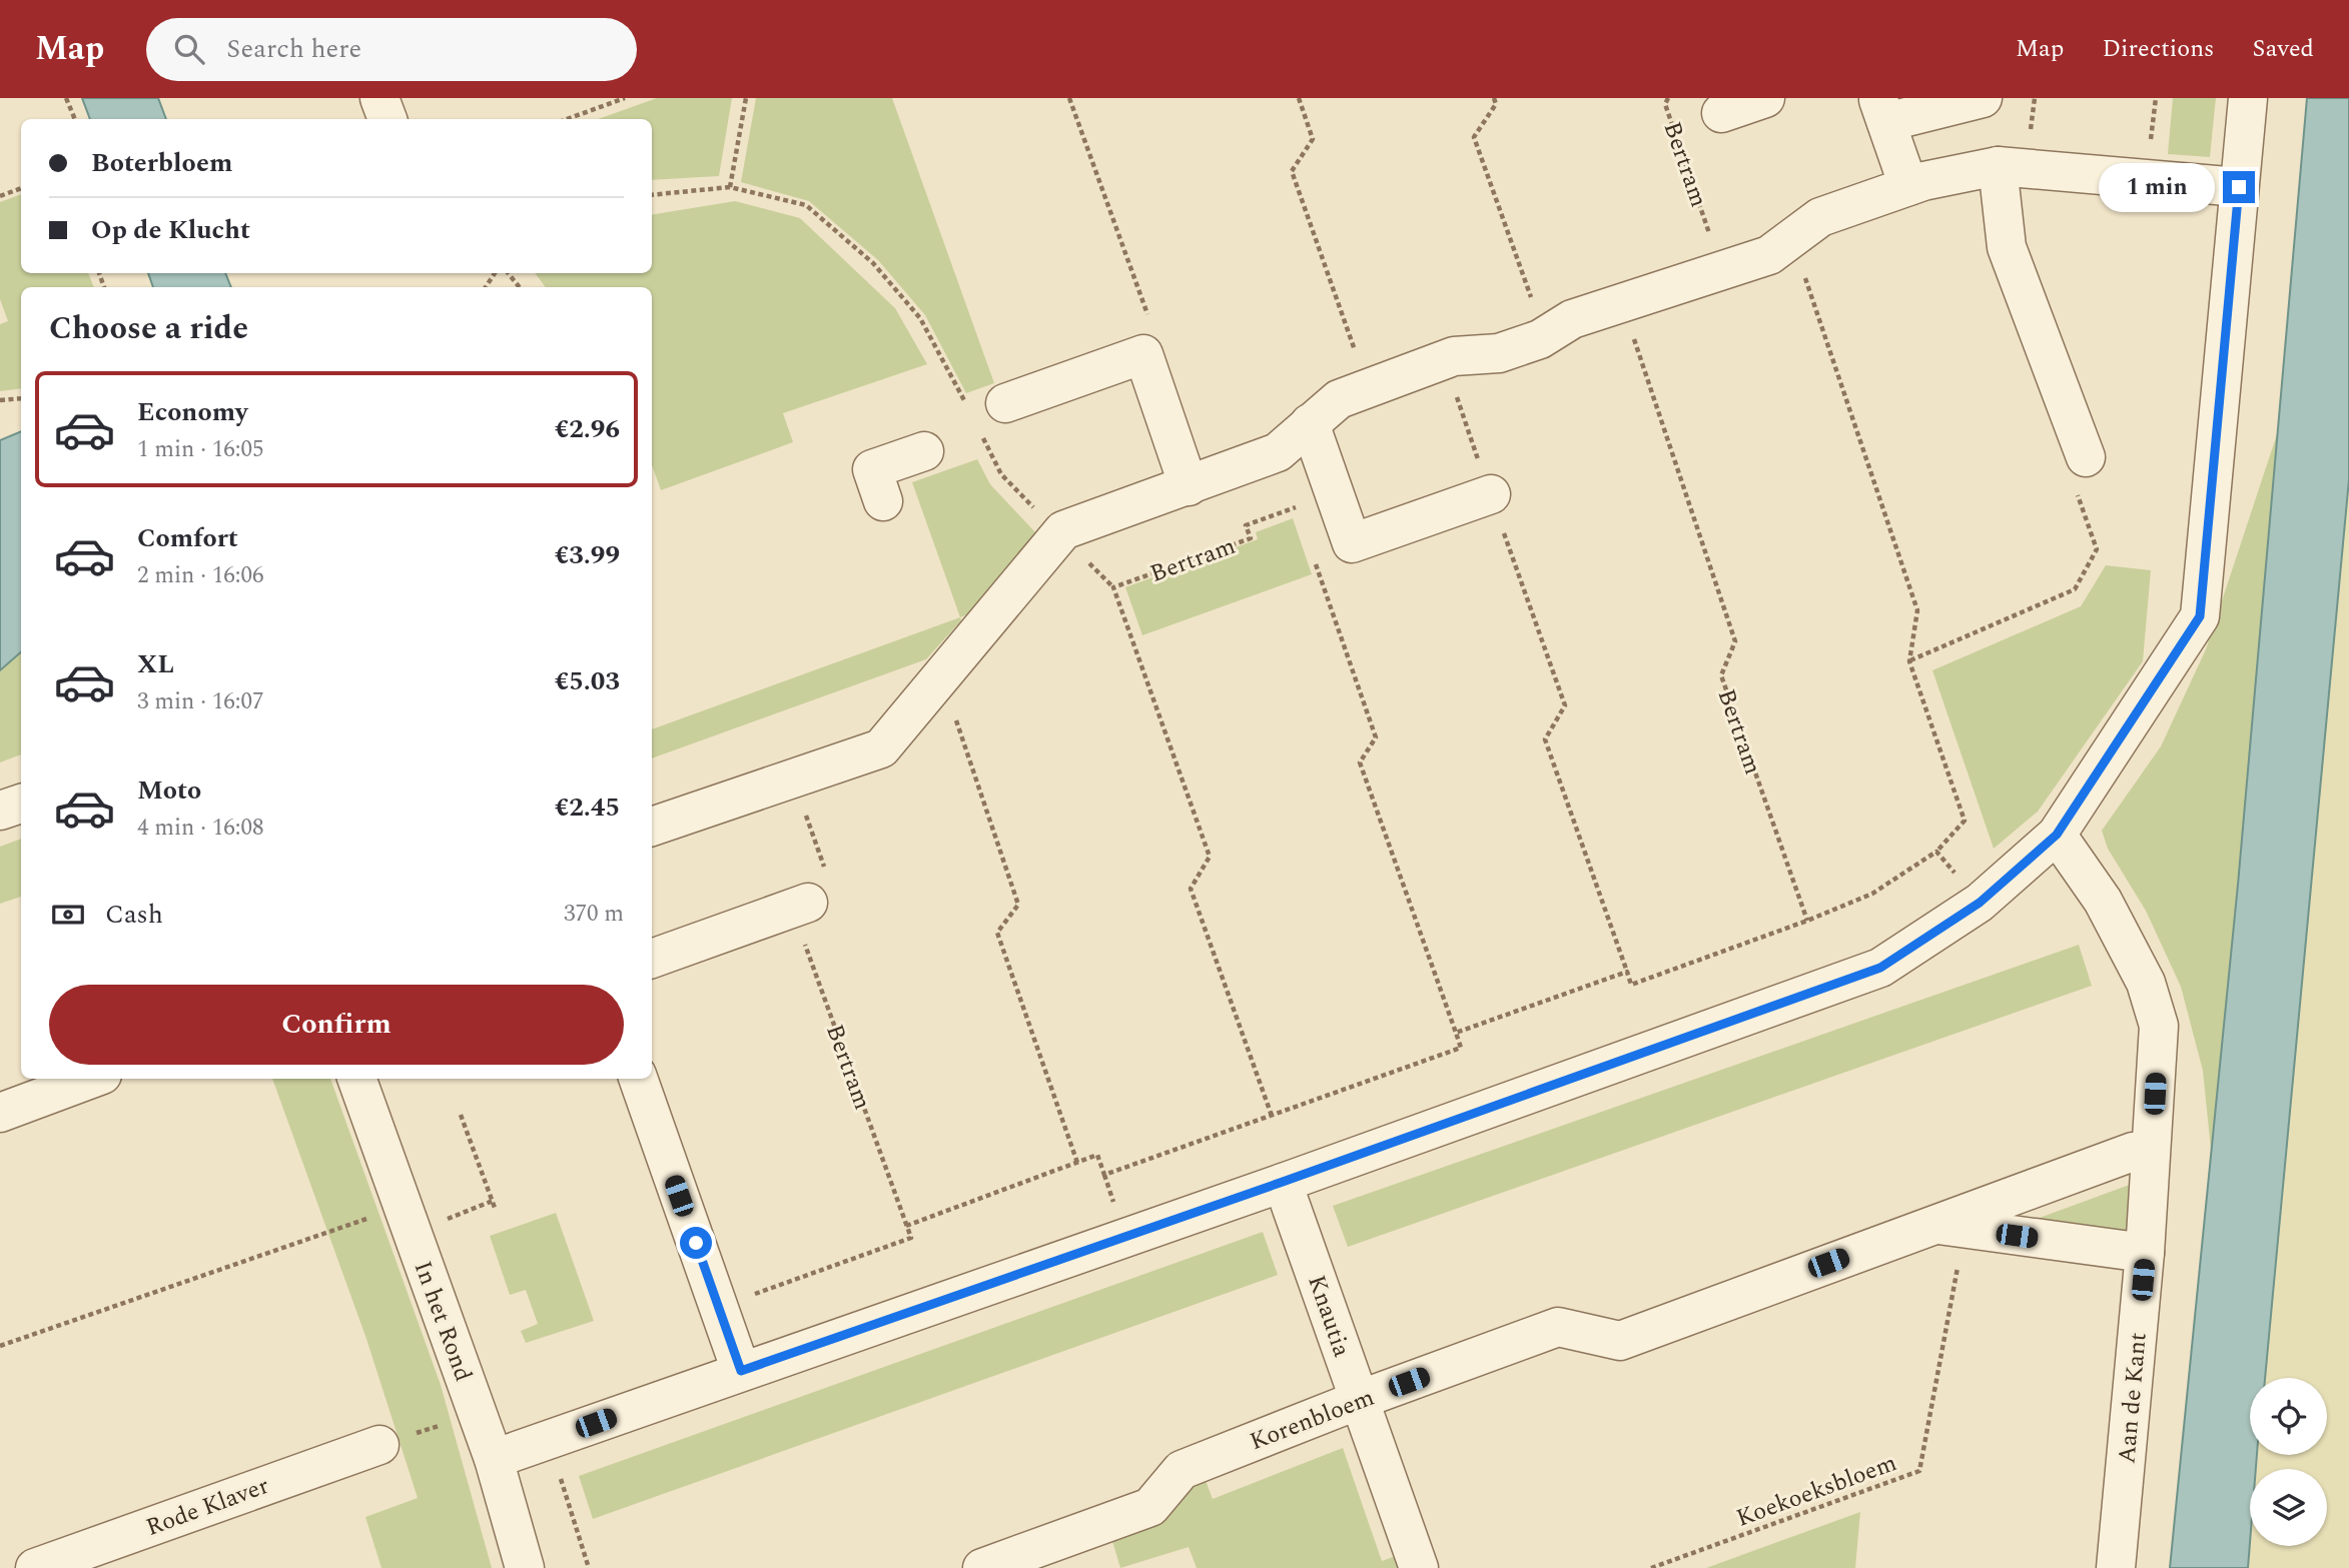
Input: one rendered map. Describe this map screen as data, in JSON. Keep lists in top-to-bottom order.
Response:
{
  "streets": {
    "street": [
      "Bertram",
      "Knautia",
      "In het Rond",
      "Aan de Kant",
      "Korenbloem",
      "Rode Klaver"
    ],
    "path": ["Koekoeksbloem"]
  },
  "crossings": [
    ["Knautia", "Korenbloem"],
    ["Aan de Kant", "Korenbloem"],
    ["Korenbloem", "Koekoeksbloem"]
  ],
  "page": {
    "header": "Map",
    "search": "Search here",
    "nav": ["Map", "Directions", "Saved"],
    "banner": ["Boterbloem", "Op de Klucht"],
    "bubble": "1 min",
    "heading": "Choose a ride",
    "list": [
      {
        "name": "Economy",
        "note": "1 min · 16:05",
        "value": "€2.96"
      },
      {
        "name": "Comfort",
        "note": "2 min · 16:06",
        "value": "€3.99"
      },
      {
        "name": "XL",
        "note": "3 min · 16:07",
        "value": "€5.03"
      },
      {
        "name": "Moto",
        "note": "4 min · 16:08",
        "value": "€2.45"
      }
    ],
    "pay": ["Cash", "370 m"],
    "buttons": "Confirm"
  }
}
